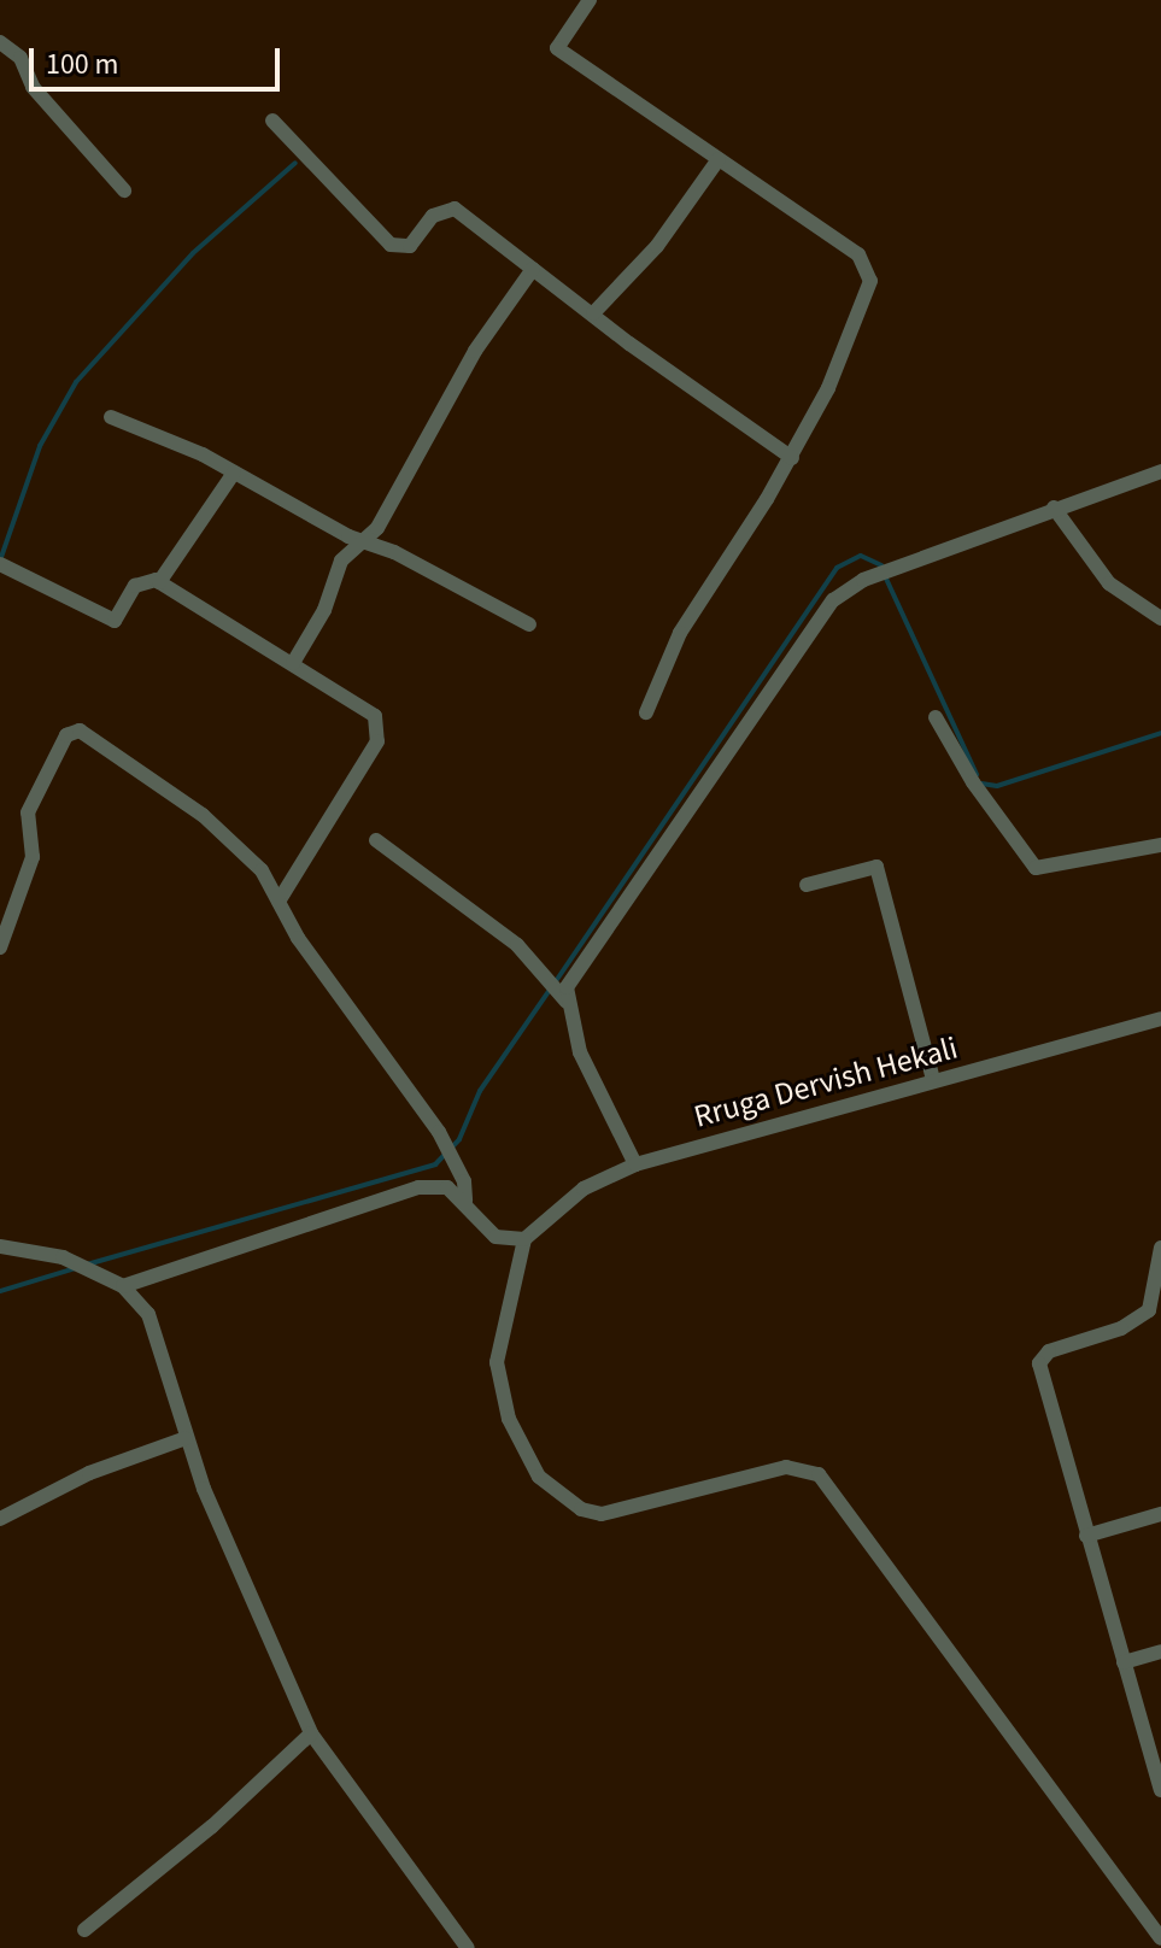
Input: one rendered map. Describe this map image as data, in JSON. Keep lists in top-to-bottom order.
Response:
{
  "streets": {
    "street": ["Rruga Dervish Hekali"]
  },
  "scale_bar": "100 m"
}
